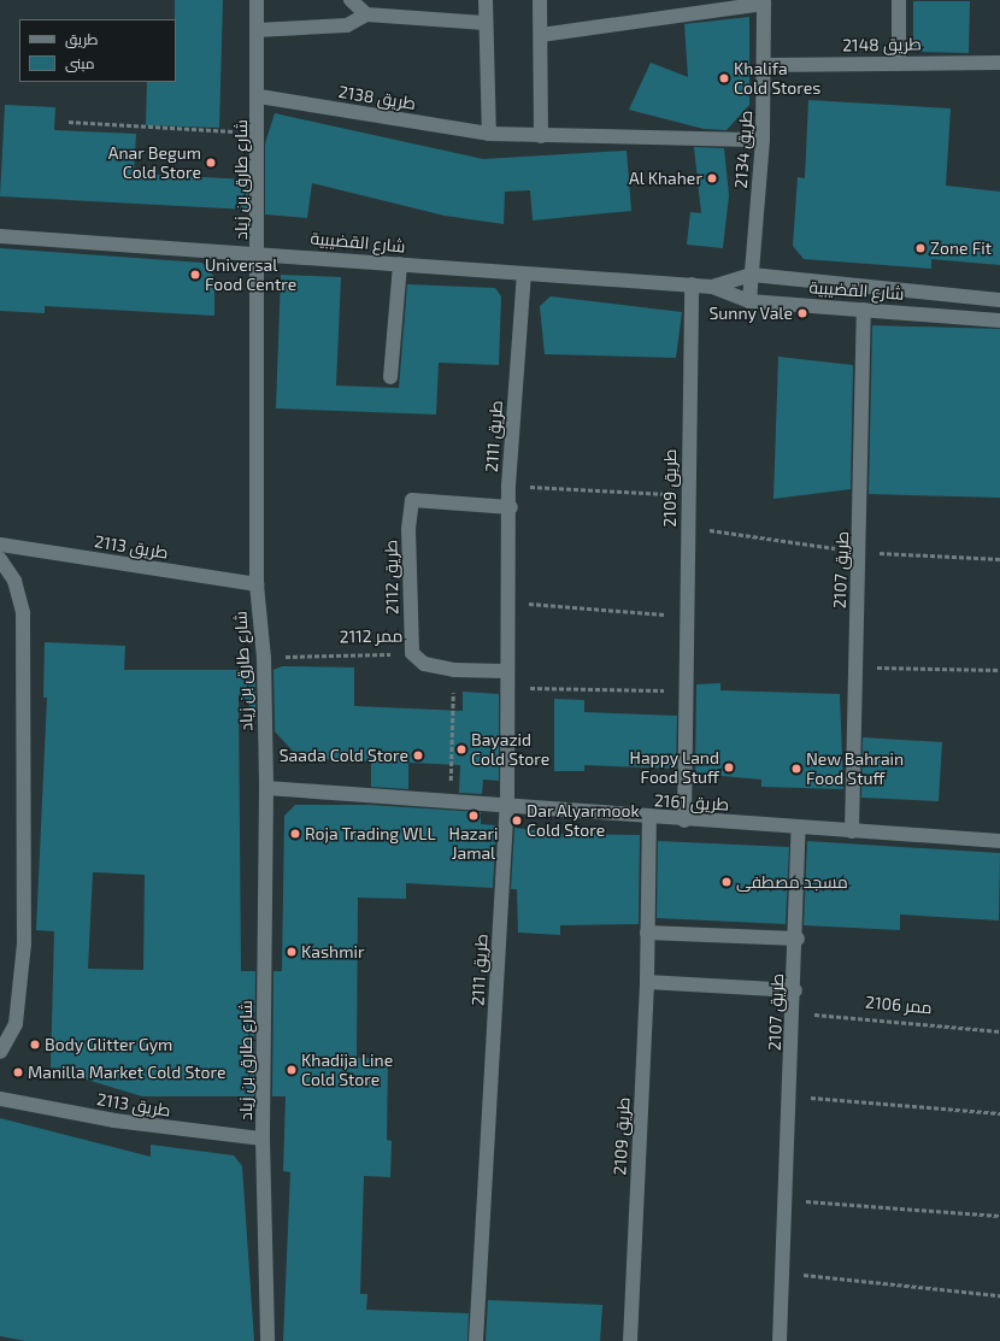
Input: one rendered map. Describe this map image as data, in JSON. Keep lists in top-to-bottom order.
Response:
{
  "streets": {
    "street": [
      "طريق 2148",
      "طريق 2138",
      "طريق 2134",
      "شارع طارق بن زياد",
      "شارع القضيبية",
      "طريق 2111",
      "طريق 2109",
      "طريق 2113",
      "طريق 2107",
      "طريق 2112",
      "ممر 2112",
      "طريق 2161"
    ],
    "path": ["ممر 2106"]
  },
  "crossings": [
    ["طريق 2148", "طريق 2134"],
    ["طريق 2138", "طريق 2134"],
    ["طريق 2138", "شارع طارق بن زياد"],
    ["طريق 2134", "شارع القضيبية"],
    ["شارع طارق بن زياد", "شارع القضيبية"],
    ["شارع طارق بن زياد", "طريق 2113"],
    ["شارع طارق بن زياد", "ممر 2112"],
    ["شارع طارق بن زياد", "طريق 2161"],
    ["شارع القضيبية", "طريق 2111"],
    ["شارع القضيبية", "طريق 2109"],
    ["شارع القضيبية", "طريق 2107"],
    ["طريق 2111", "طريق 2112"],
    ["طريق 2111", "ممر 2112"],
    ["طريق 2111", "طريق 2161"],
    ["طريق 2109", "طريق 2161"],
    ["طريق 2107", "طريق 2161"],
    ["طريق 2107", "ممر 2106"],
    ["طريق 2112", "ممر 2112"]
  ],
  "places": [
    "Khalifa Cold Stores",
    "Anar Begum Cold Store",
    "Al Khaher",
    "Zone Fit",
    "Universal Food Centre",
    "Sunny Vale",
    "Bayazid Cold Store",
    "Saada Cold Store",
    "Happy Land Food Stuff",
    "New Bahrain Food Stuff",
    "Hazari Jamal",
    "Dar Alyarmook Cold Store",
    "Roja Trading WLL",
    "مسجد مصطفى",
    "Kashmir",
    "Body Glitter Gym",
    "Khadija Line Cold Store",
    "Manilla Market Cold Store"
  ],
  "legend": ["طريق", "مبنى"]
}
